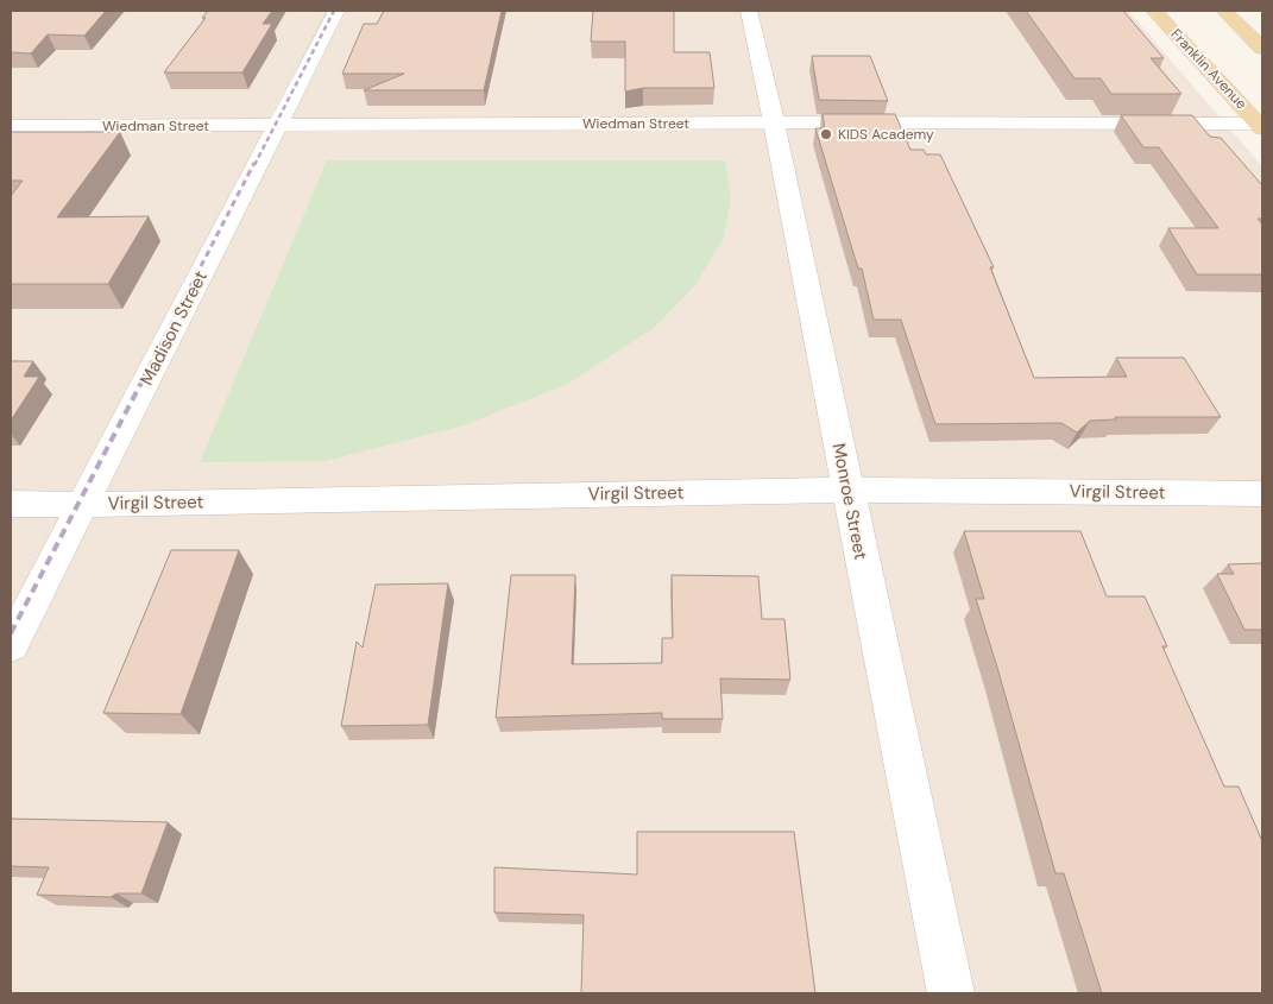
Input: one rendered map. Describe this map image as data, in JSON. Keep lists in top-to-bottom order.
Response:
{
  "streets": {
    "main road": ["Franklin Avenue"],
    "street": [
      "Wiedman Street",
      "Madison Street",
      "Virgil Street",
      "Monroe Street"
    ]
  },
  "crossings": [
    ["Franklin Avenue", "Wiedman Street"],
    ["Wiedman Street", "Madison Street"],
    ["Wiedman Street", "Monroe Street"],
    ["Madison Street", "Virgil Street"],
    ["Virgil Street", "Monroe Street"]
  ],
  "places": ["KIDS Academy"]
}
